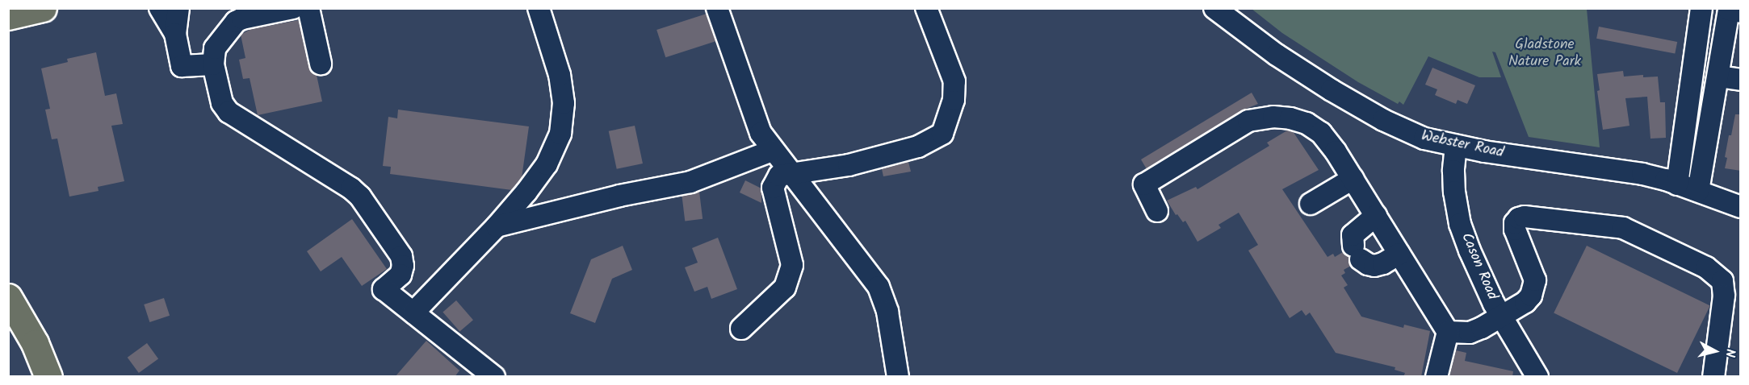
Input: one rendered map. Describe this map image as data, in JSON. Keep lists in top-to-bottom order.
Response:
{
  "streets": {
    "street": ["Webster Road", "Cason Road"]
  },
  "crossings": [
    ["Webster Road", "Cason Road"]
  ],
  "parks": ["Gladstone Nature Park"],
  "north": "right"
}
